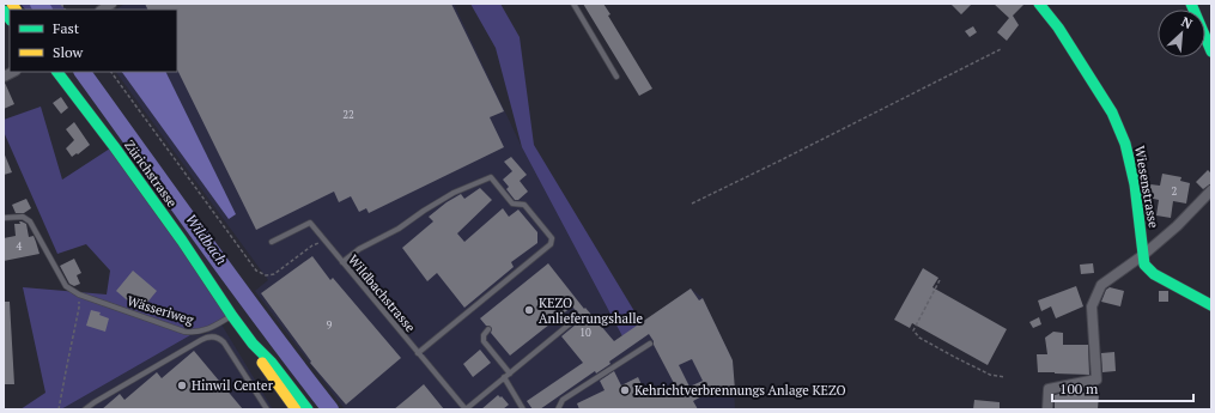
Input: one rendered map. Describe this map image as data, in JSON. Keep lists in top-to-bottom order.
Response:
{
  "streets": {
    "main road": ["Zürichstrasse", "Wiesenstrasse"],
    "lane": ["Wildbachstrasse", "Wässeriweg"]
  },
  "crossings": [
    ["Zürichstrasse", "Wässeriweg"]
  ],
  "water": ["Wildbach"],
  "places": ["KEZO Anlieferungshalle", "Hinwil Center", "Kehrichtverbrennungs Anlage KEZO"],
  "house_numbers": [
    "22",
    "2",
    "4",
    "9",
    "10"
  ],
  "legend": ["Fast", "Slow"],
  "scale_bar": "100 m",
  "north": "top right"
}
